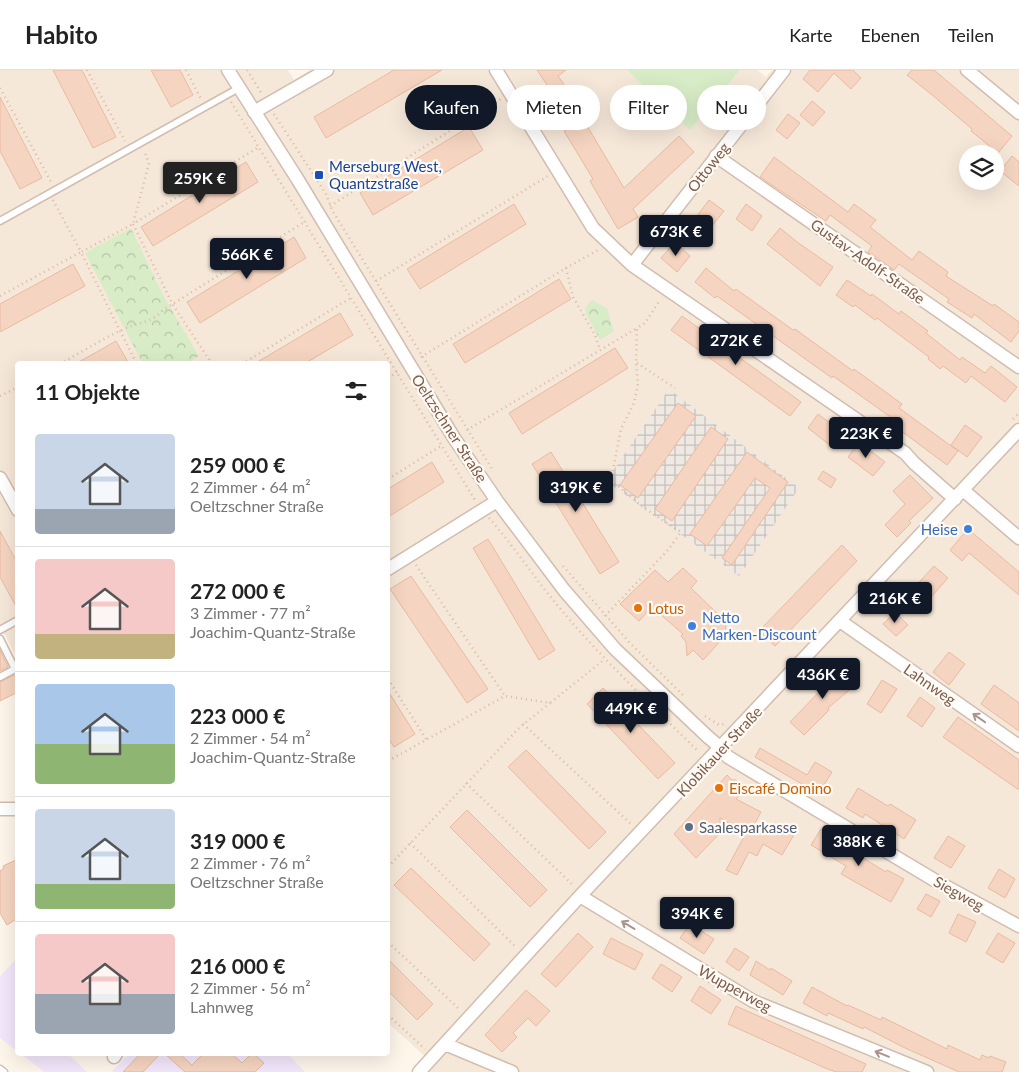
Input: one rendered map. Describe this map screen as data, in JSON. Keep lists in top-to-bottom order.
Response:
{
  "streets": {
    "street": [
      "Ottoweg",
      "Gustav-Adolf-Straße",
      "Oeltzschner Straße",
      "Lahnweg",
      "Klobikauer Straße",
      "Siegweg",
      "Wupperweg"
    ]
  },
  "crossings": [
    ["Ottoweg", "Gustav-Adolf-Straße"],
    ["Oeltzschner Straße", "Klobikauer Straße"],
    ["Oeltzschner Straße", "Siegweg"],
    ["Lahnweg", "Klobikauer Straße"],
    ["Klobikauer Straße", "Siegweg"],
    ["Klobikauer Straße", "Wupperweg"]
  ],
  "one_way": ["Lahnweg", "Wupperweg"],
  "places": {
    "transit": ["Merseburg West, Quantzstraße"],
    "other": [
      "Heise",
      "Lotus",
      "Netto Marken-Discount",
      "Eiscafé Domino",
      "Saalesparkasse"
    ]
  },
  "page": {
    "header": "Habito",
    "nav": ["Karte", "Ebenen", "Teilen"],
    "chip": [
      "Kaufen",
      "Mieten",
      "Filter",
      "Neu"
    ],
    "price": [
      "259K €",
      "673K €",
      "566K €",
      "272K €",
      "223K €",
      "319K €",
      "216K €",
      "436K €",
      "449K €",
      "388K €",
      "394K €"
    ],
    "heading": "11 Objekte",
    "list": [
      {
        "name": "259 000 €",
        "note": "2 Zimmer · 64 m² · Oeltzschner Straße"
      },
      {
        "name": "272 000 €",
        "note": "3 Zimmer · 77 m² · Joachim-Quantz-Straße"
      },
      {
        "name": "223 000 €",
        "note": "2 Zimmer · 54 m² · Joachim-Quantz-Straße"
      },
      {
        "name": "319 000 €",
        "note": "2 Zimmer · 76 m² · Oeltzschner Straße"
      },
      {
        "name": "216 000 €",
        "note": "2 Zimmer · 56 m² · Lahnweg"
      }
    ]
  }
}
